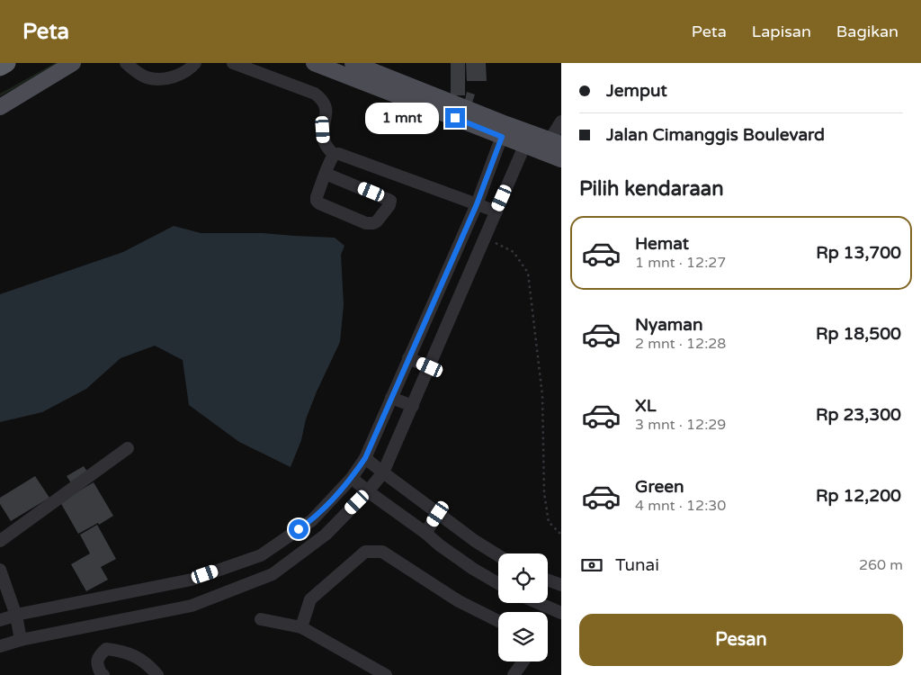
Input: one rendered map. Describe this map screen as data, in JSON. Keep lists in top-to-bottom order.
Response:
{
  "page": {
    "header": "Peta",
    "nav": ["Peta", "Lapisan", "Bagikan"],
    "banner": ["Jemput", "Jalan Cimanggis Boulevard"],
    "bubble": "1 mnt",
    "heading": "Pilih kendaraan",
    "list": [
      {
        "name": "Hemat",
        "note": "1 mnt · 12:27",
        "value": "Rp 13,700"
      },
      {
        "name": "Nyaman",
        "note": "2 mnt · 12:28",
        "value": "Rp 18,500"
      },
      {
        "name": "XL",
        "note": "3 mnt · 12:29",
        "value": "Rp 23,300"
      },
      {
        "name": "Green",
        "note": "4 mnt · 12:30",
        "value": "Rp 12,200"
      }
    ],
    "pay": ["Tunai", "260 m"],
    "buttons": "Pesan"
  }
}
